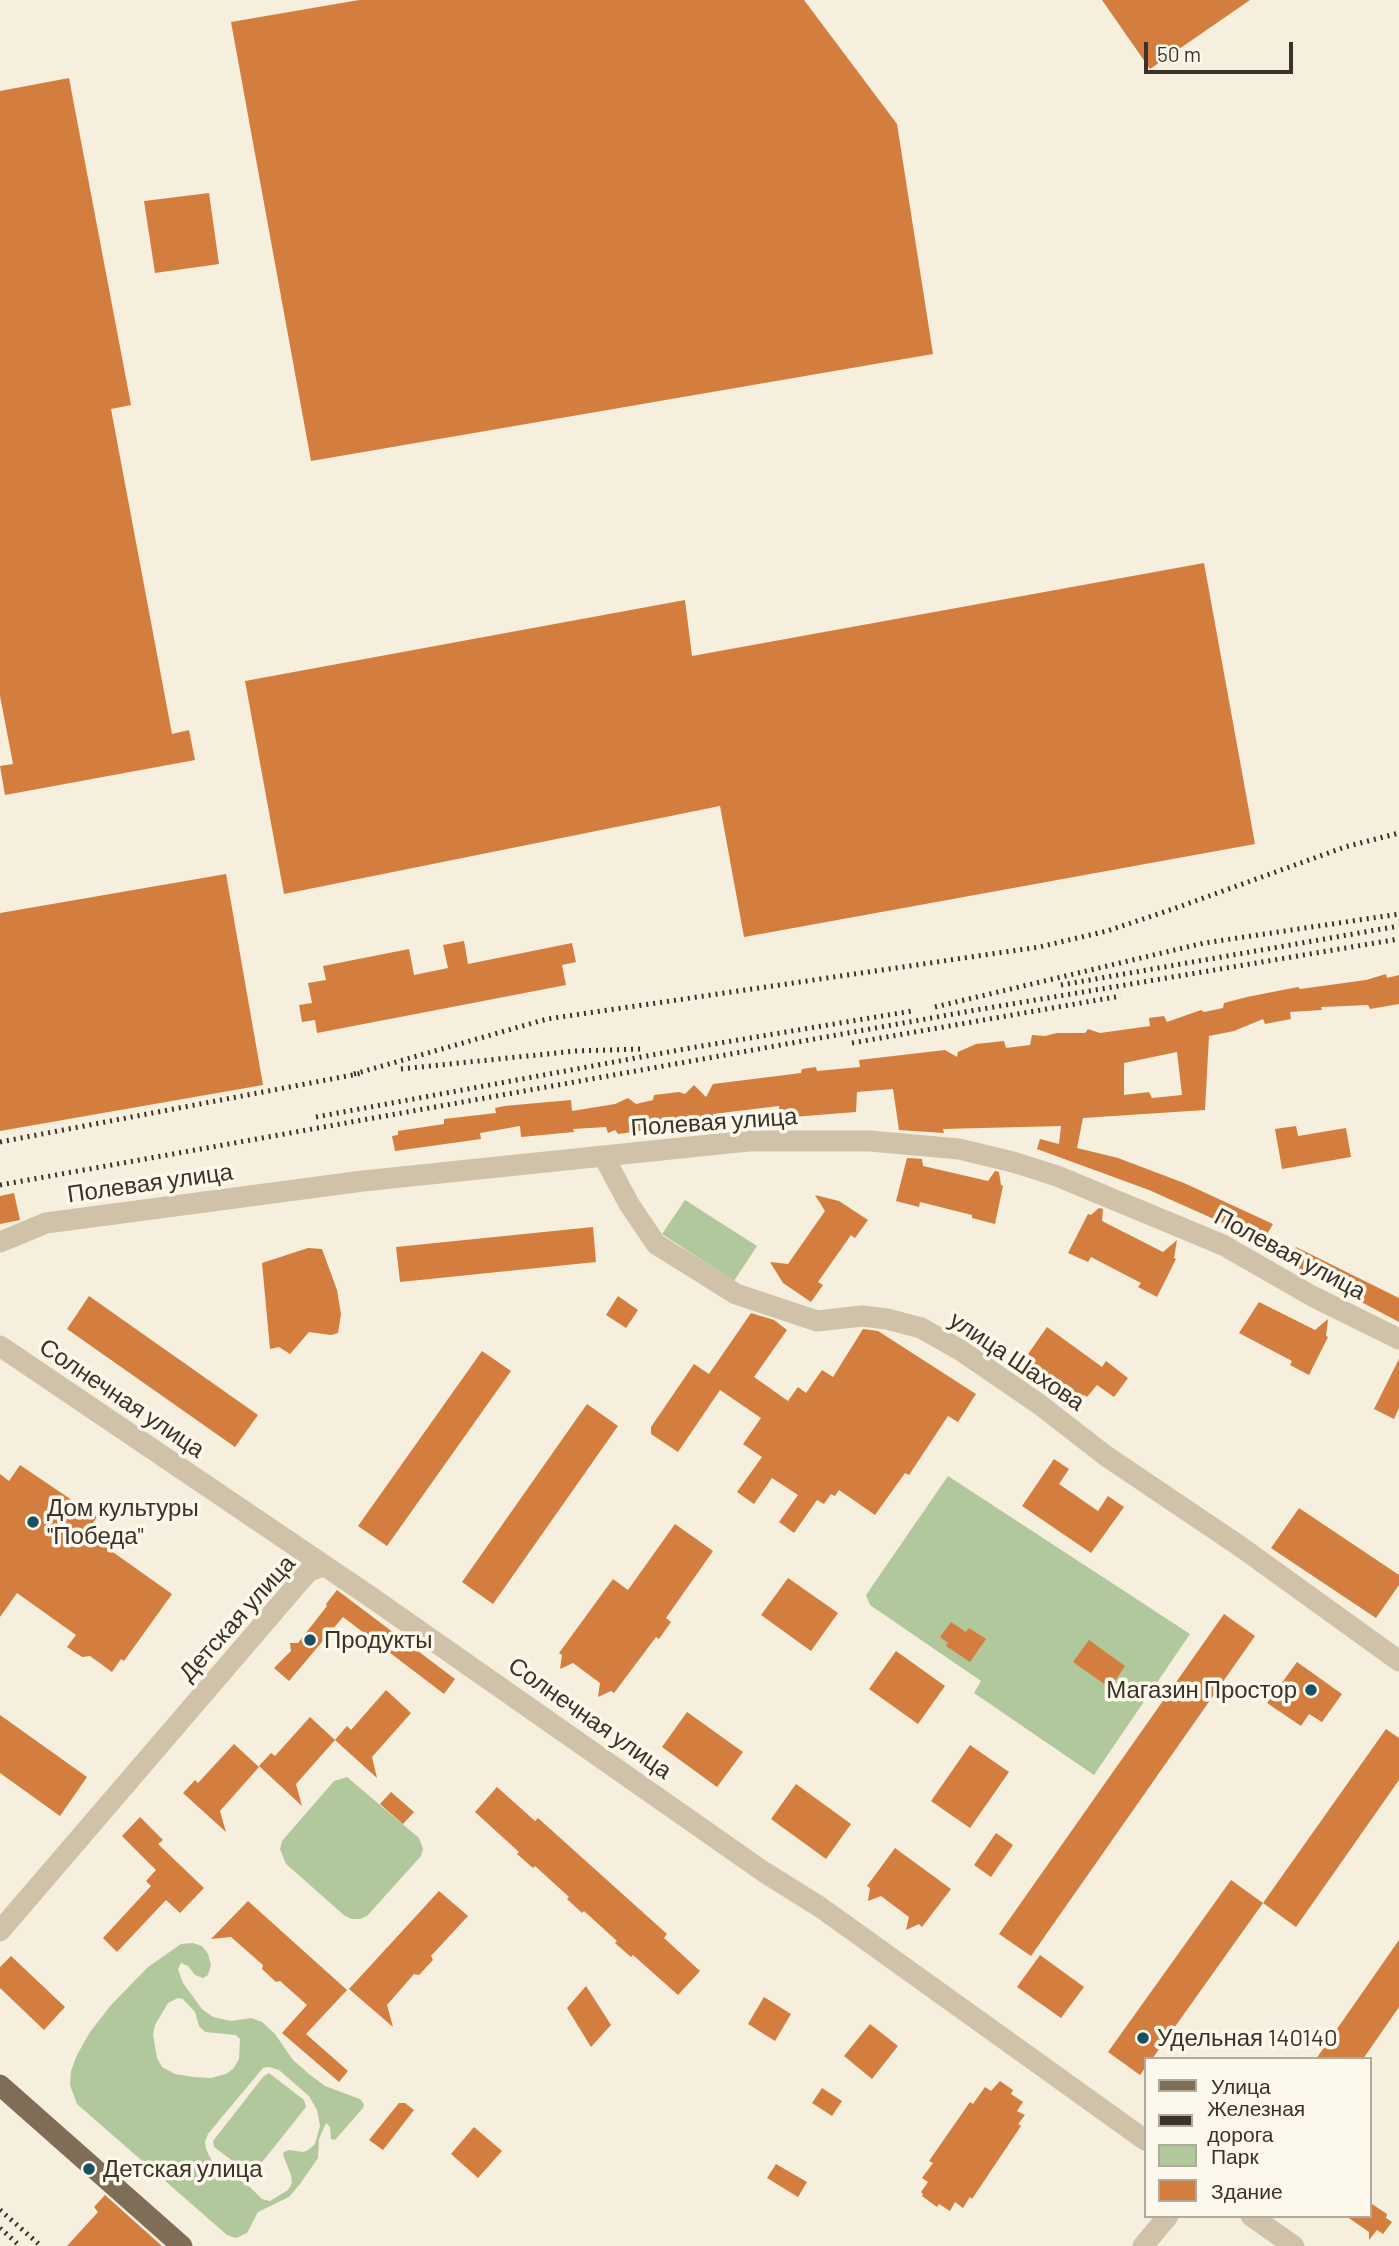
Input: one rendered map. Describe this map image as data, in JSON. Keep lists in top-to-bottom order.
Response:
{
  "streets": {
    "street": [
      "Полевая улица",
      "улица Шахова",
      "Солнечная улица",
      "Детская улица"
    ]
  },
  "crossings": [
    ["Полевая улица", "улица Шахова"],
    ["Солнечная улица", "Детская улица"]
  ],
  "places": [
    "Дом культуры \"Победа\"",
    "Продукты",
    "Магазин Простор",
    "Удельная 140140",
    "Детская улица"
  ],
  "legend": [
    "Улица",
    "Железная дорога",
    "Парк",
    "Здание"
  ],
  "scale_bar": "50 m"
}
